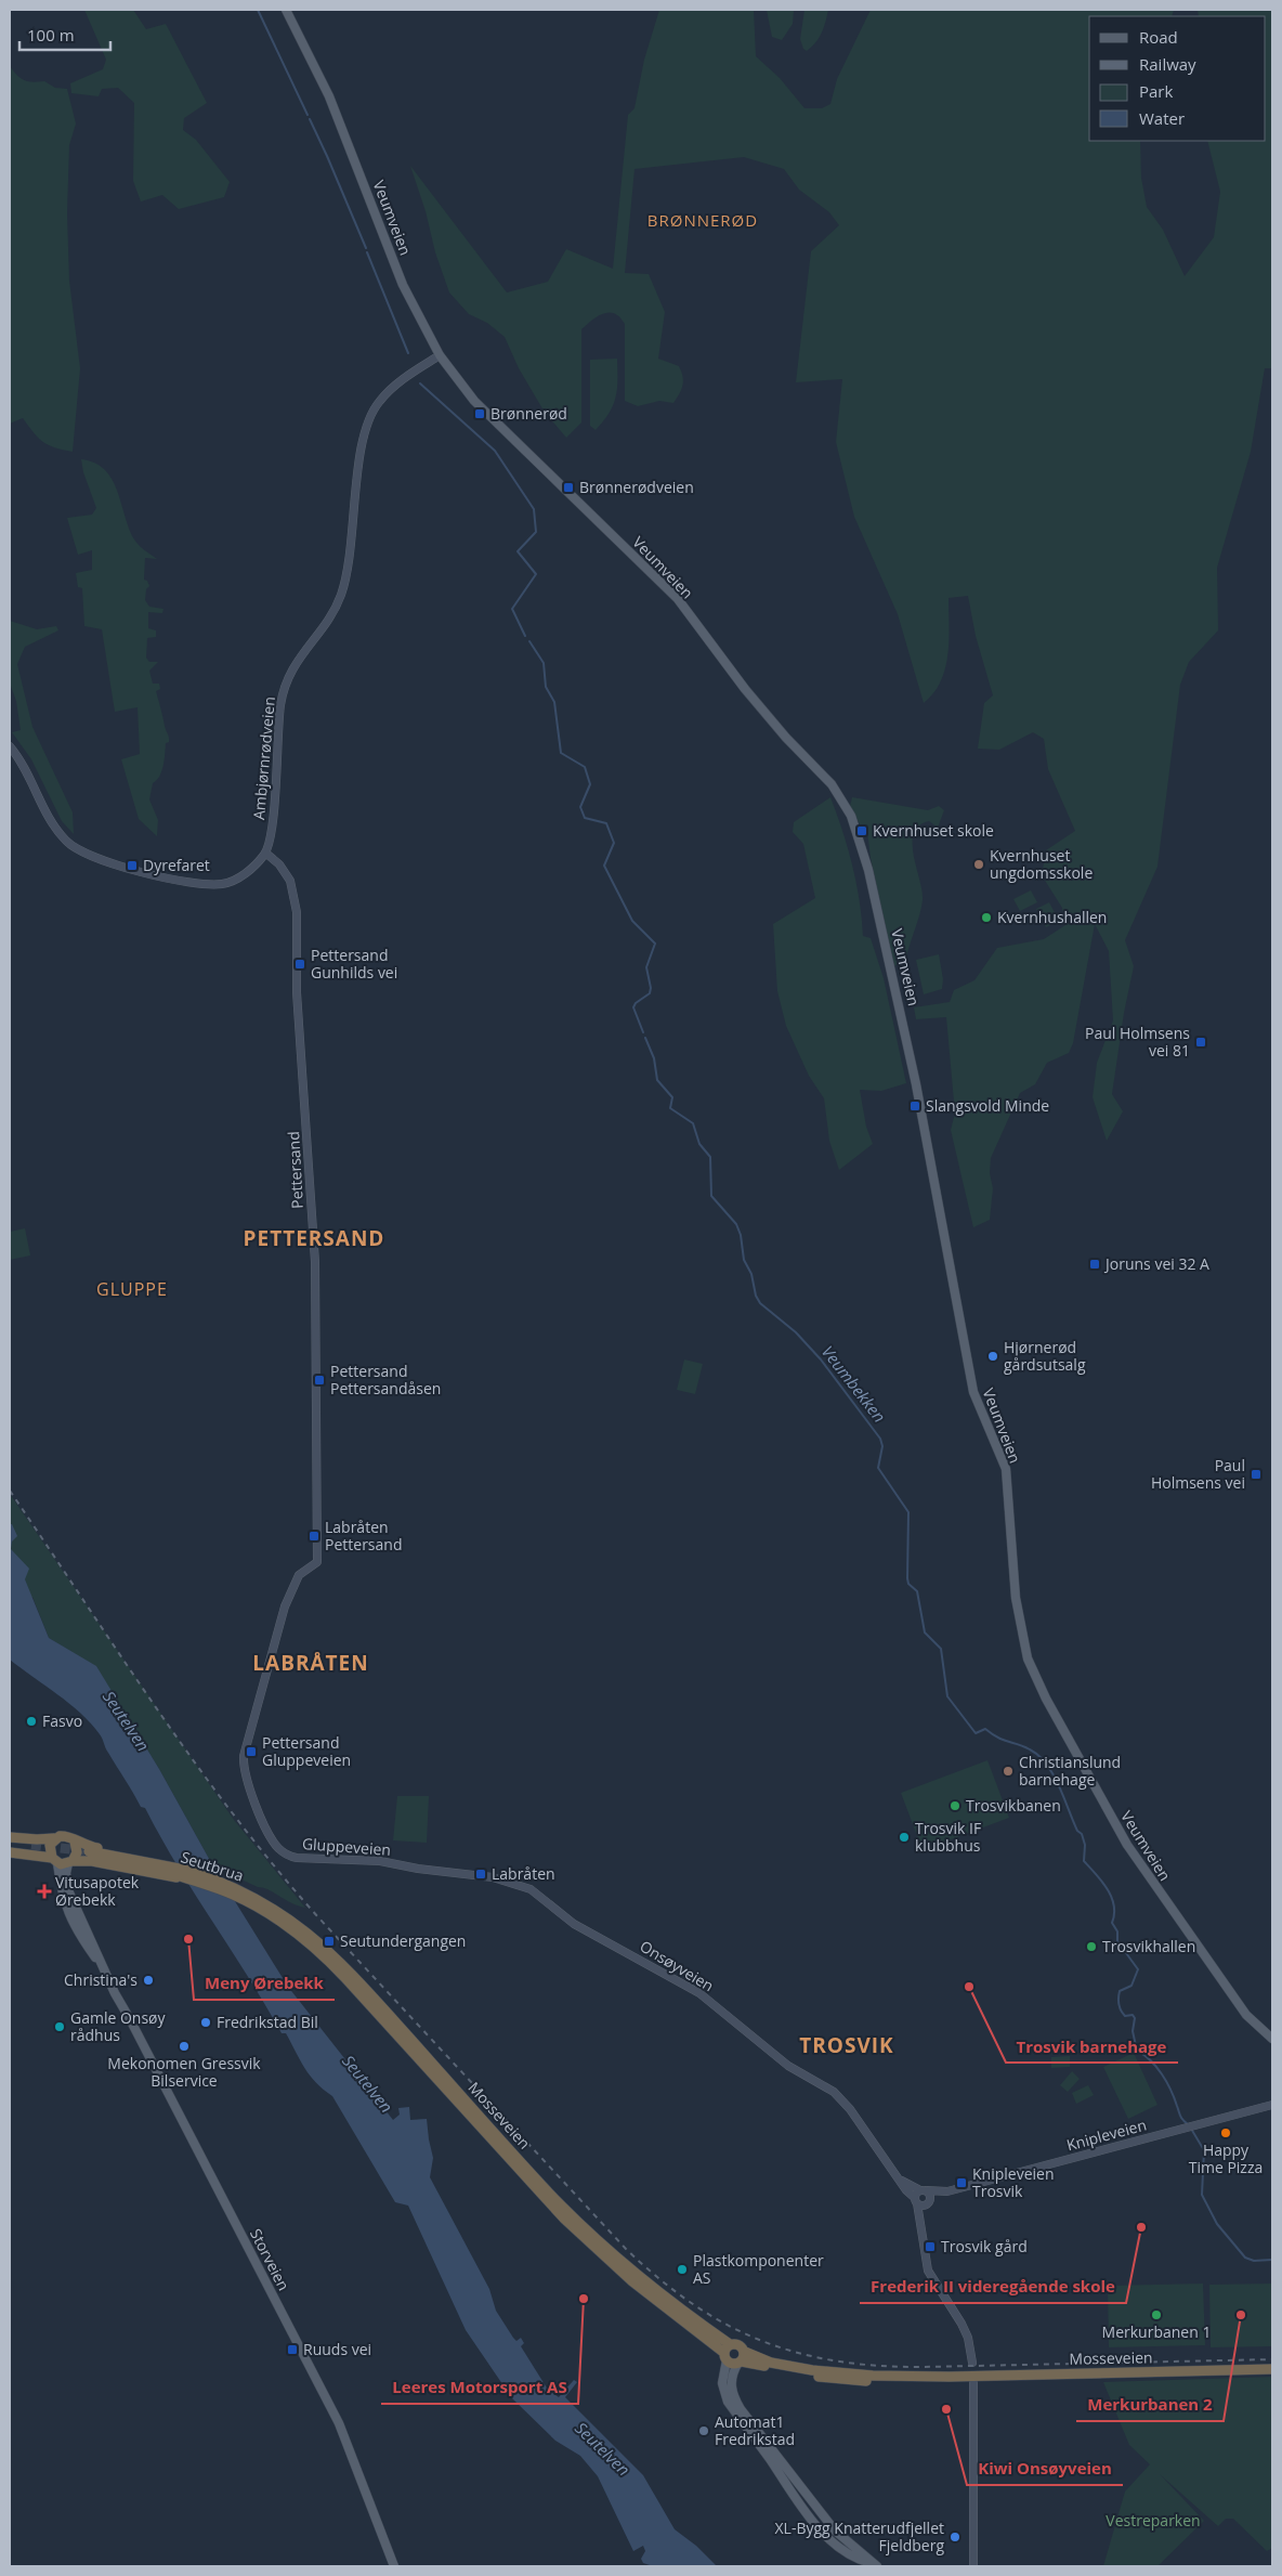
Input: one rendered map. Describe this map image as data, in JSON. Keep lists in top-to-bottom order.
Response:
{
  "streets": {
    "highway": ["Seutbrua", "Mosseveien"],
    "main road": ["Veumveien", "Storveien"],
    "street": [
      "Ambjørnrødveien",
      "Pettersand",
      "Gluppeveien",
      "Onsøyveien",
      "Knipleveien"
    ]
  },
  "crossings": [
    ["Veumveien", "Ambjørnrødveien"],
    ["Ambjørnrødveien", "Pettersand"],
    ["Pettersand", "Gluppeveien"],
    ["Gluppeveien", "Onsøyveien"],
    ["Seutbrua", "Mosseveien"],
    ["Onsøyveien", "Knipleveien"]
  ],
  "districts": [
    "BRØNNERØD",
    "PETTERSAND",
    "GLUPPE",
    "LABRÅTEN",
    "TROSVIK"
  ],
  "water": ["Veumbekken", "Seutelven"],
  "parks": ["Vestreparken"],
  "places": {
    "transit": [
      "Brønnerød",
      "Brønnerødveien",
      "Kvernhuset skole",
      "Dyrefaret",
      "Pettersand Gunhilds vei",
      "Paul Holmsens vei 81",
      "Slangsvold Minde",
      "Joruns vei 32 A",
      "Pettersand Pettersandåsen",
      "Paul Holmsens vei",
      "Labråten Pettersand",
      "Pettersand Gluppeveien",
      "Labråten",
      "Seutundergangen",
      "Knipleveien Trosvik",
      "Trosvik gård",
      "Ruuds vei"
    ],
    "other": [
      "Kvernhuset ungdomsskole",
      "Kvernhushallen",
      "Hjørnerød gårdsutsalg",
      "Fasvo",
      "Christianslund barnehage",
      "Trosvikbanen",
      "Trosvik IF klubbhus",
      "Meny Ørebekk",
      "Trosvikhallen",
      "Christina's",
      "Trosvik barnehage",
      "Fredrikstad Bil",
      "Gamle Onsøy rådhus",
      "Mekonomen Gressvik Bilservice",
      "Happy Time Pizza",
      "Frederik II videregående skole",
      "Plastkomponenter AS",
      "Leeres Motorsport AS",
      "Merkurbanen 1",
      "Merkurbanen 2",
      "Kiwi Onsøyveien",
      "Automat1 Fredrikstad",
      "XL-Bygg Knatterudfjellet Fjeldberg"
    ],
    "health": ["Vitusapotek Ørebekk"]
  },
  "legend": [
    "Road",
    "Railway",
    "Park",
    "Water"
  ],
  "scale_bar": "100 m"
}
